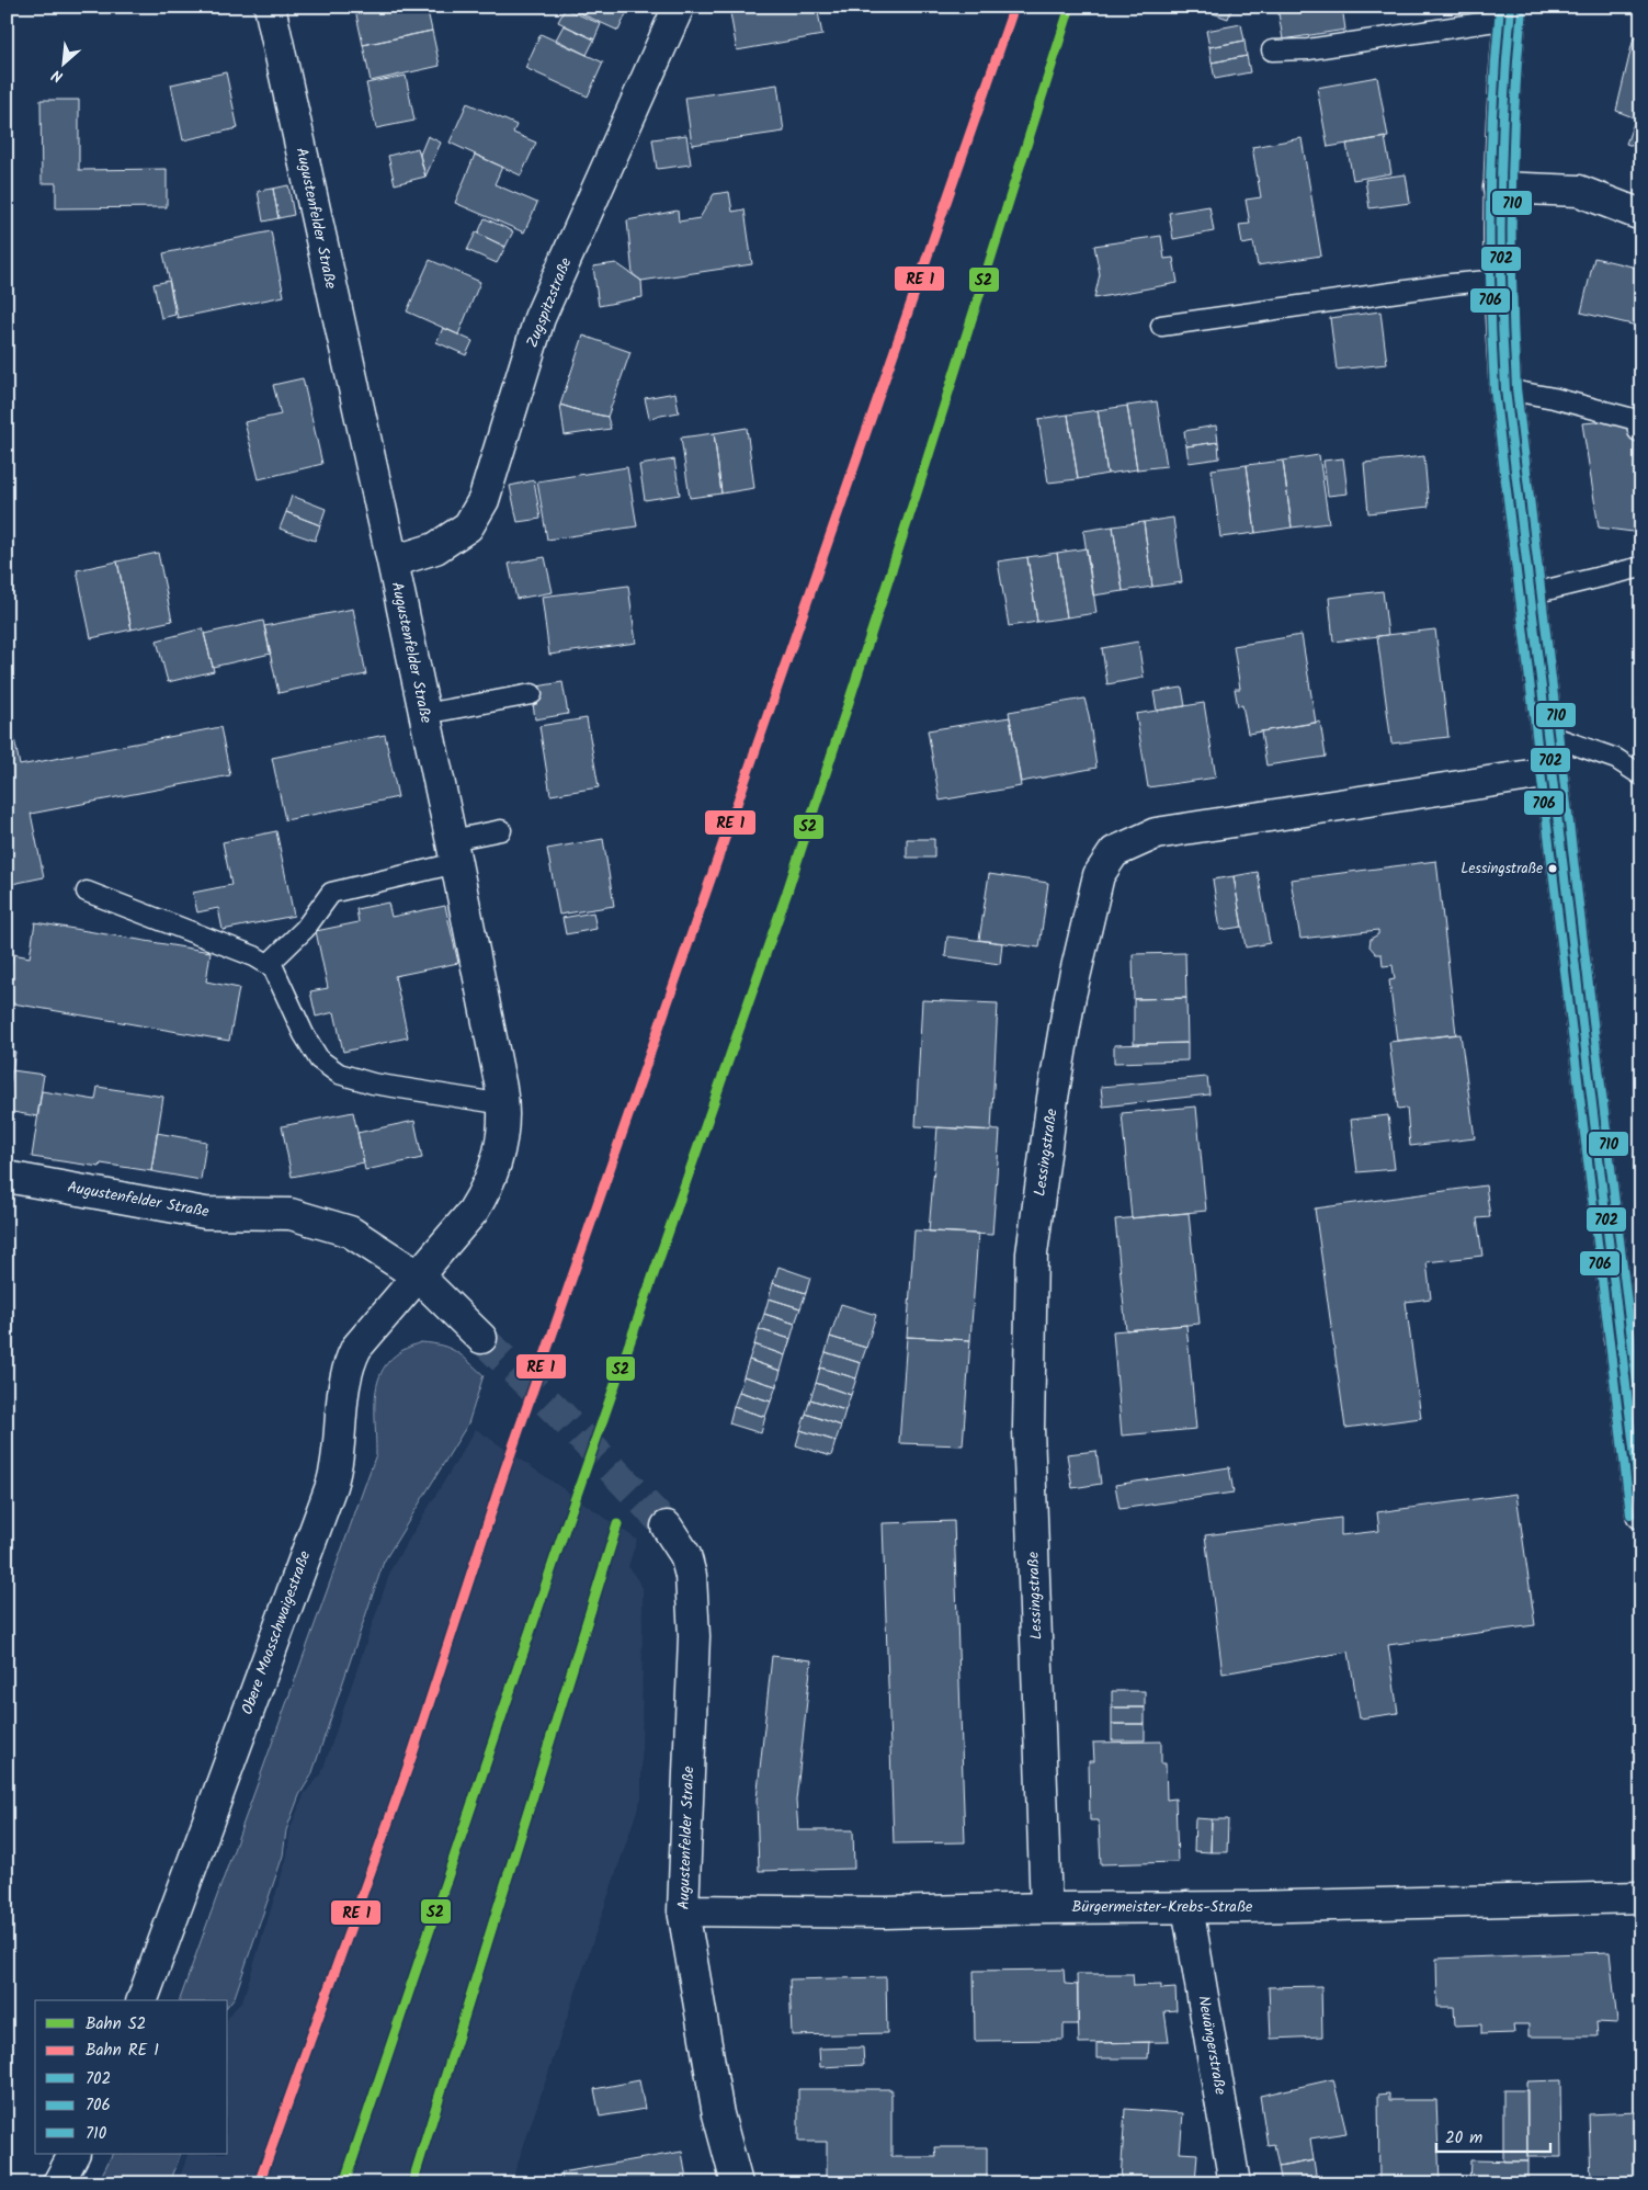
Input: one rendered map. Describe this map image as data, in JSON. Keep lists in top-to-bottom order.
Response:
{
  "streets": {
    "street": [
      "Augustenfelder Straße",
      "Zugspitzstraße",
      "Lessingstraße",
      "Obere Moosschwaigestraße",
      "Bürgermeister-Krebs-Straße",
      "Neuängerstraße"
    ]
  },
  "crossings": [
    ["Augustenfelder Straße", "Zugspitzstraße"],
    ["Augustenfelder Straße", "Obere Moosschwaigestraße"],
    ["Augustenfelder Straße", "Bürgermeister-Krebs-Straße"],
    ["Lessingstraße", "Bürgermeister-Krebs-Straße"],
    ["Bürgermeister-Krebs-Straße", "Neuängerstraße"]
  ],
  "places": ["Lessingstraße"],
  "lines": [
    "rail line S2",
    "transit line 702",
    "transit line 706",
    "transit line 710"
  ],
  "legend": [
    "Bahn S2",
    "Bahn RE 1",
    "702",
    "706",
    "710"
  ],
  "scale_bar": "20 m",
  "north": "bottom left"
}
